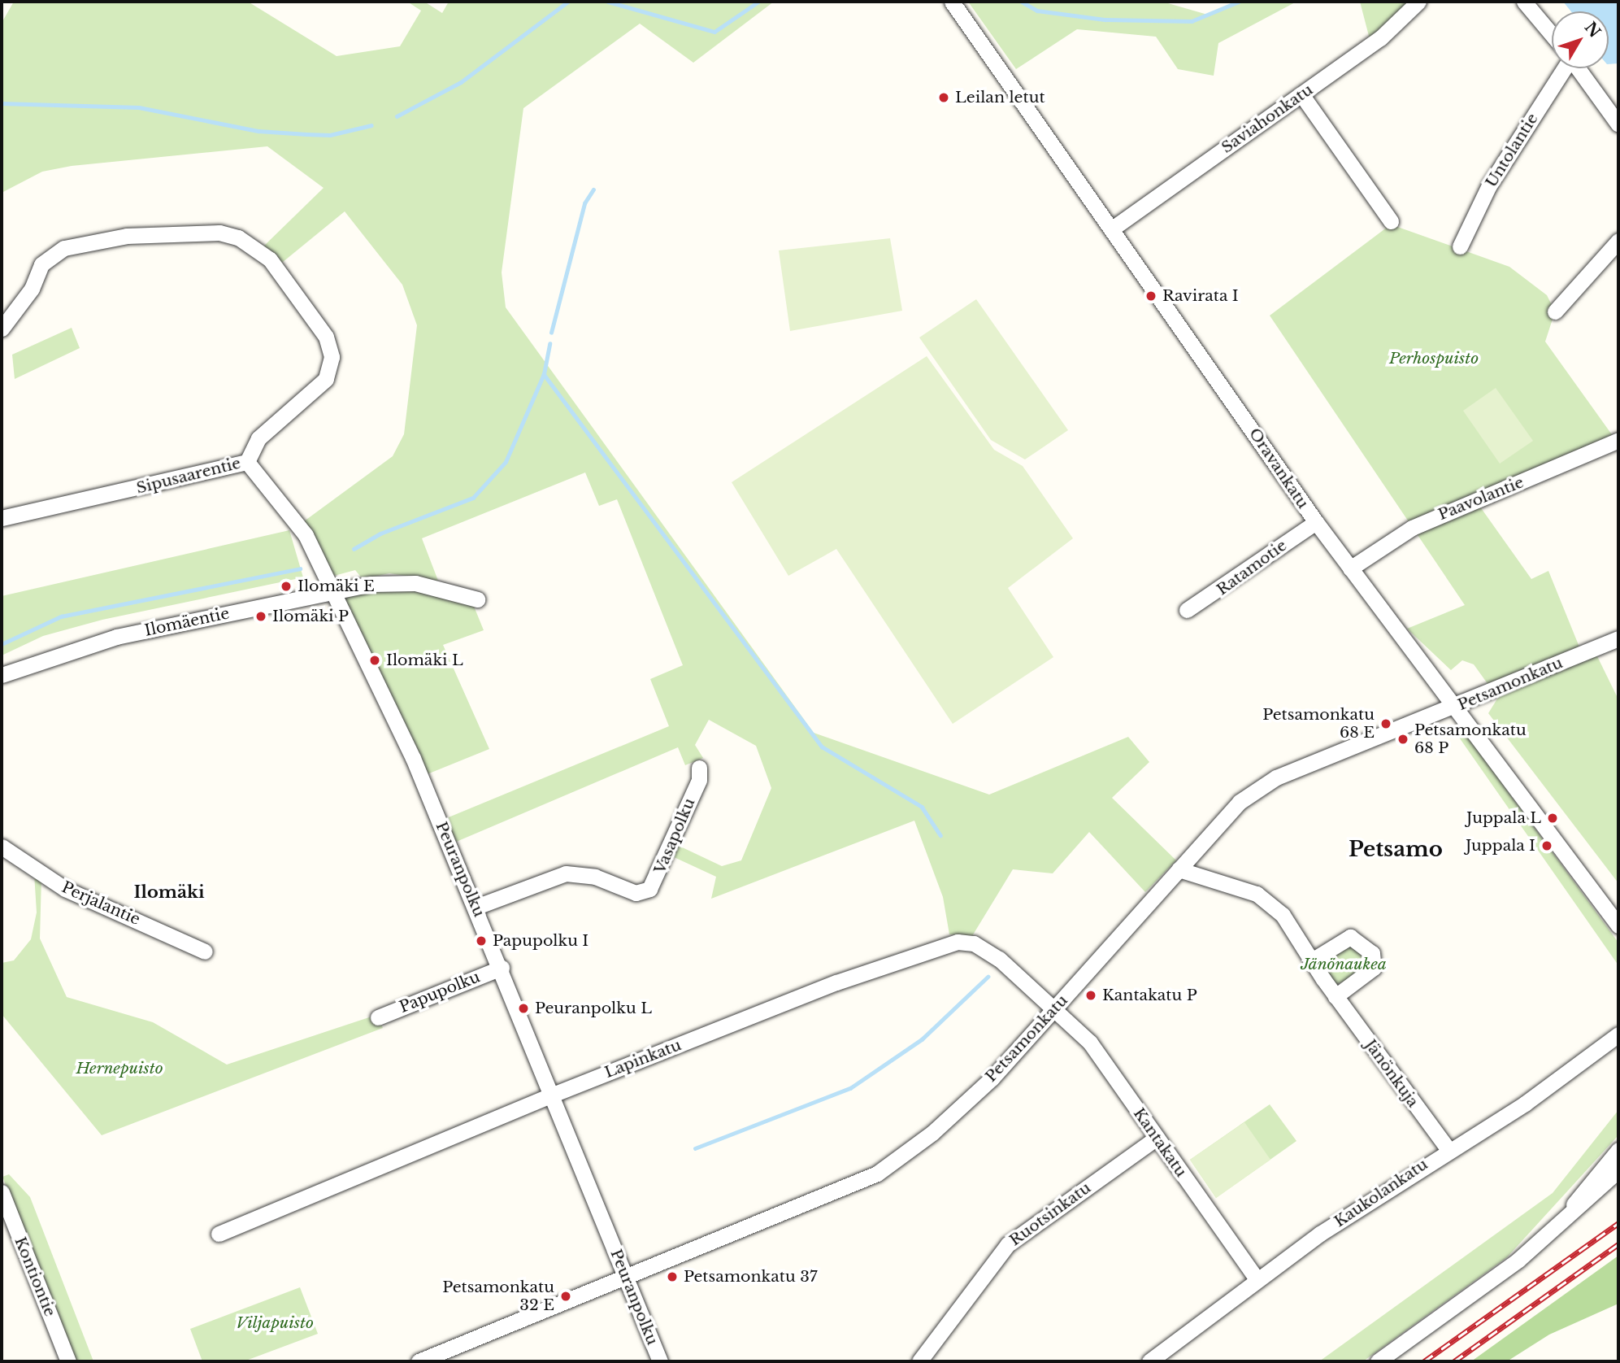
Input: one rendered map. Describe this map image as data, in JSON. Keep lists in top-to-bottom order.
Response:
{
  "streets": {
    "street": [
      "Saviahonkatu",
      "Untolantie",
      "Oravankatu",
      "Sipusaarentie",
      "Paavolantie",
      "Ratamotie",
      "Ilomäentie",
      "Petsamonkatu",
      "Vasapolku",
      "Peuranpolku",
      "Perjalantie",
      "Papupolku",
      "Lapinkatu",
      "Jänönkuja",
      "Kantakatu",
      "Kaukolankatu",
      "Ruotsinkatu",
      "Kontiontie"
    ]
  },
  "crossings": [
    ["Saviahonkatu", "Oravankatu"],
    ["Oravankatu", "Paavolantie"],
    ["Oravankatu", "Ratamotie"],
    ["Oravankatu", "Petsamonkatu"],
    ["Sipusaarentie", "Peuranpolku"],
    ["Ilomäentie", "Peuranpolku"],
    ["Petsamonkatu", "Peuranpolku"],
    ["Petsamonkatu", "Lapinkatu"],
    ["Petsamonkatu", "Jänönkuja"],
    ["Petsamonkatu", "Kantakatu"],
    ["Vasapolku", "Peuranpolku"],
    ["Peuranpolku", "Papupolku"],
    ["Peuranpolku", "Lapinkatu"],
    ["Lapinkatu", "Kantakatu"],
    ["Jänönkuja", "Kaukolankatu"],
    ["Kantakatu", "Kaukolankatu"],
    ["Kantakatu", "Ruotsinkatu"]
  ],
  "districts": ["Petsamo", "Ilomäki"],
  "parks": [
    "Perhospuisto",
    "Jänönaukea",
    "Hernepuisto",
    "Viljapuisto"
  ],
  "places": [
    "Leilan letut",
    "Ravirata I",
    "Ilomäki E",
    "Ilomäki P",
    "Ilomäki L",
    "Petsamonkatu 68 E",
    "Petsamonkatu 68 P",
    "Juppala L",
    "Juppala I",
    "Papupolku I",
    "Kantakatu P",
    "Peuranpolku L",
    "Petsamonkatu 37",
    "Petsamonkatu 32 E"
  ],
  "north": "top right"
}
